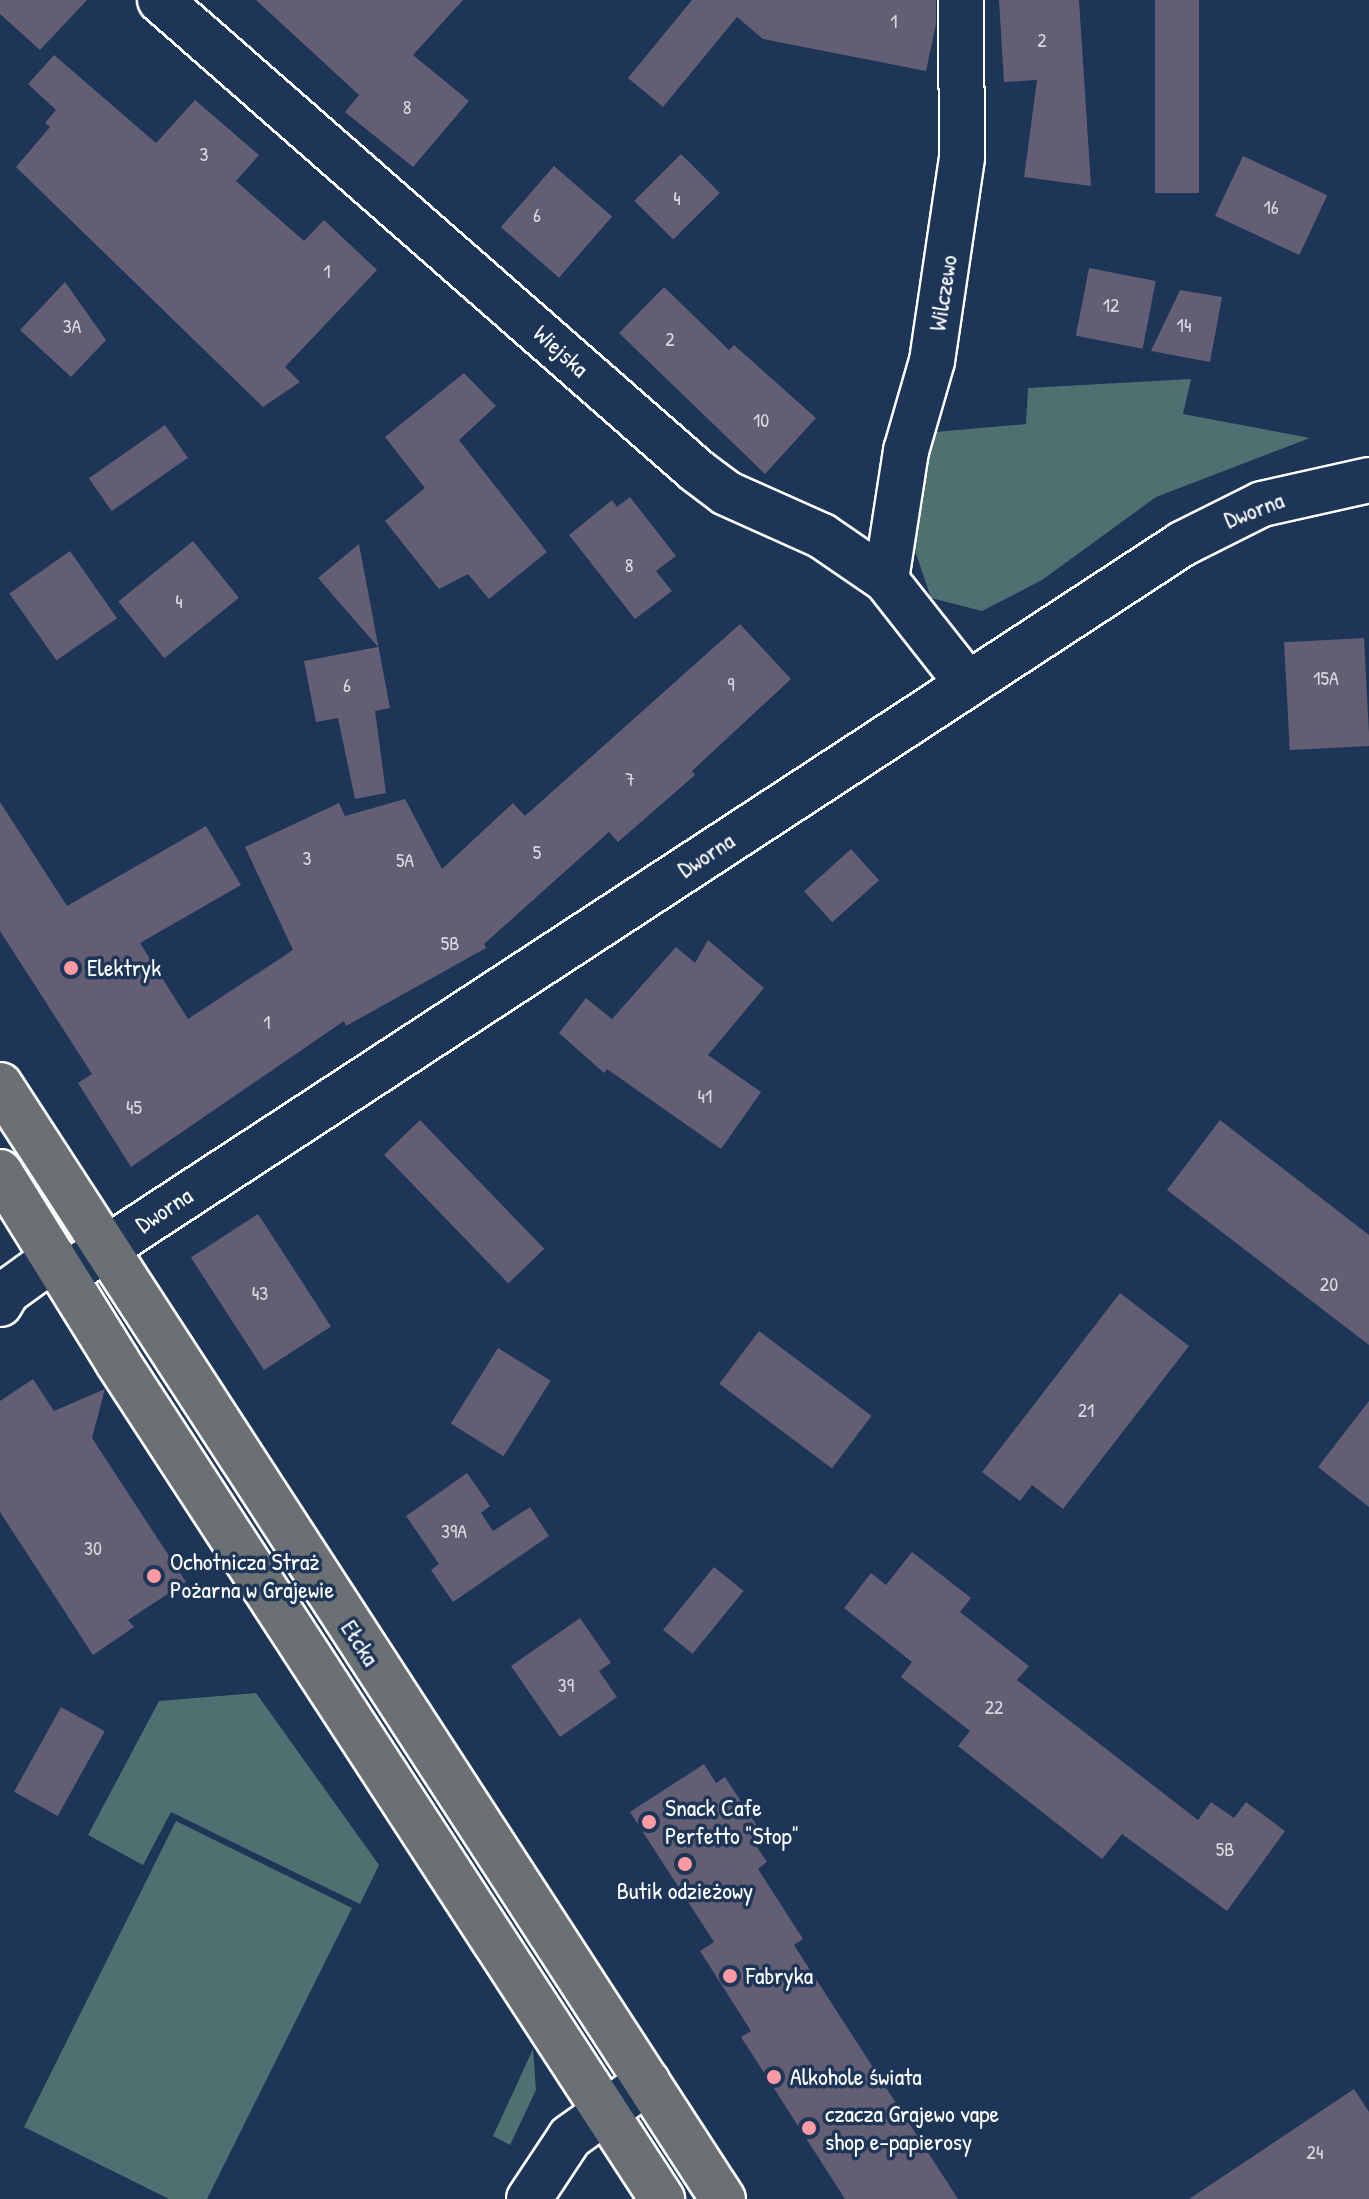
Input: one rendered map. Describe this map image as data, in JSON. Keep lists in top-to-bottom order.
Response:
{
  "streets": {
    "main road": ["Ełcka"],
    "street": ["Wilczewo", "Wiejska", "Dworna"]
  },
  "crossings": [
    ["Wilczewo", "Wiejska"],
    ["Wiejska", "Dworna"],
    ["Dworna", "Ełcka"]
  ],
  "places": [
    "Elektryk",
    "Ochotnicza Straż Pożarna w Grajewie",
    "Snack Cafe Perfetto \"Stop\"",
    "Butik odzieżowy",
    "Fabryka",
    "Alkohole świata",
    "czacza Grajewo vape shop e-papierosy"
  ],
  "house_numbers": [
    "1",
    "2",
    "8",
    "3",
    "4",
    "16",
    "6",
    "1",
    "12",
    "14",
    "3A",
    "2",
    "10",
    "8",
    "4",
    "15A",
    "9",
    "6",
    "7",
    "5",
    "3",
    "5A",
    "5B",
    "1",
    "41",
    "45",
    "20",
    "43",
    "21",
    "39A",
    "30",
    "39",
    "22",
    "5B",
    "24"
  ]
}
